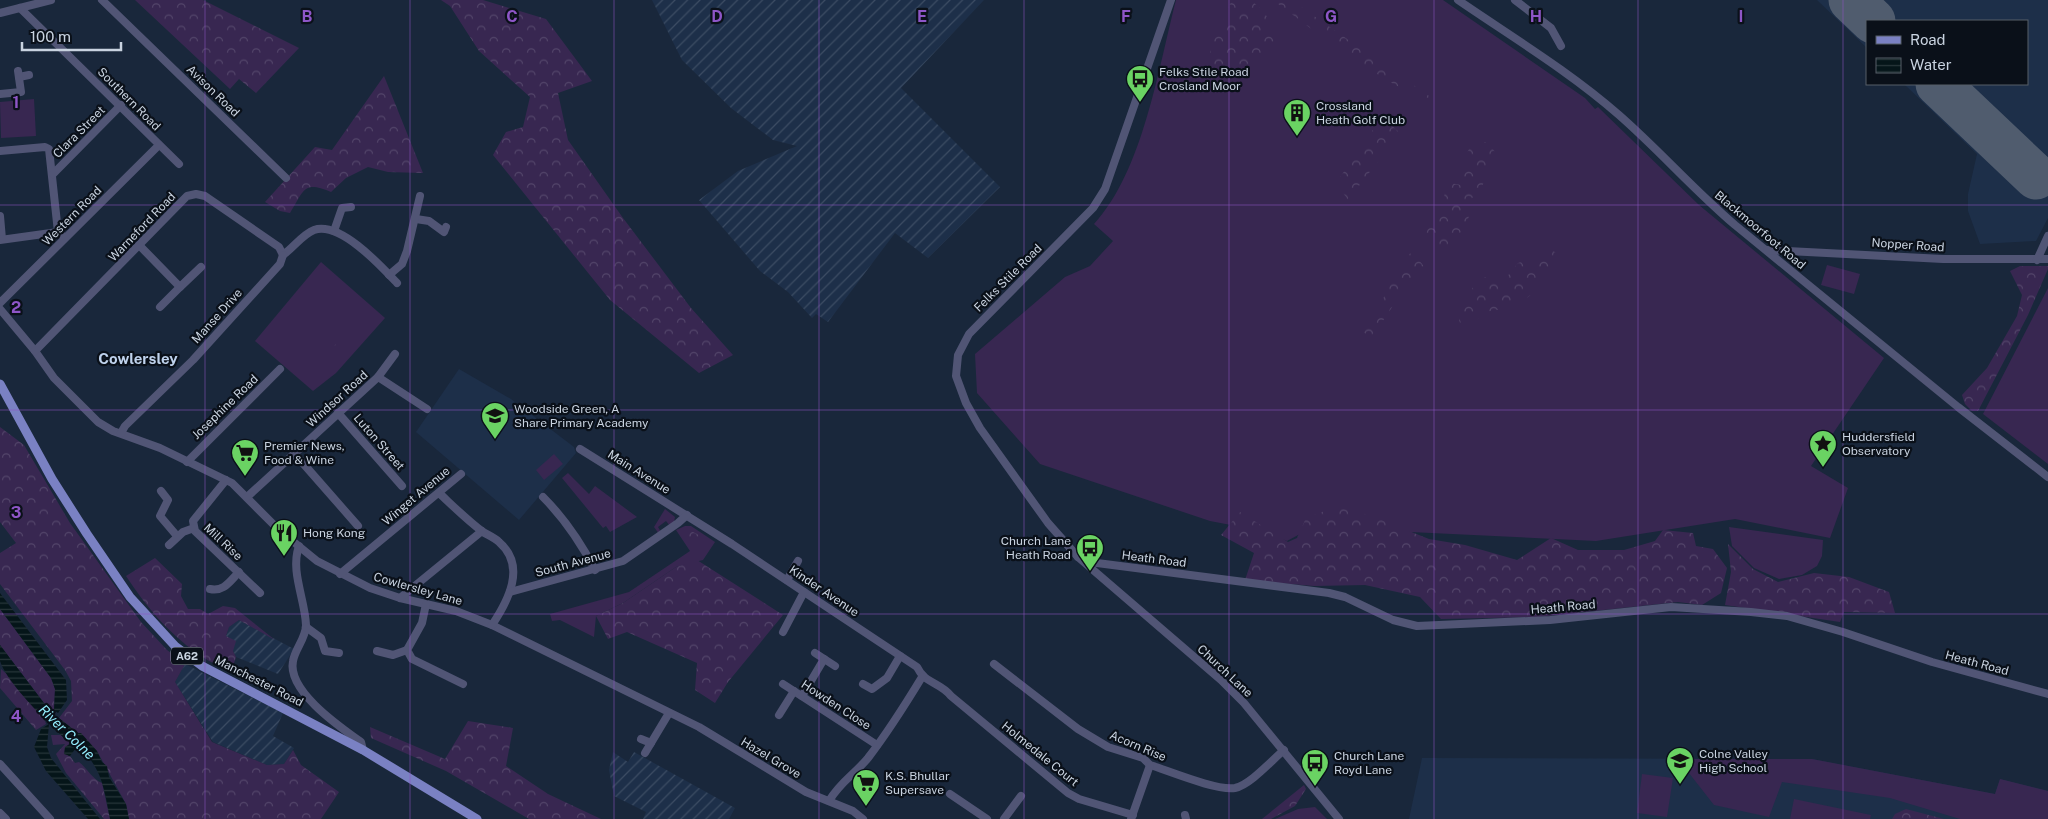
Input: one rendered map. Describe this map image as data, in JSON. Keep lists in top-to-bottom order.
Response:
{
  "streets": {
    "main road": ["A62", "Manchester Road"],
    "street": [
      "Avison Road",
      "Southern Road",
      "Clara Street",
      "Western Road",
      "Warneford Road",
      "Blackmoorfoot Road",
      "Nopper Road",
      "Felks Stile Road",
      "Manse Drive",
      "Windsor Road",
      "Josephine Road",
      "Luton Street",
      "Main Avenue",
      "Winget Avenue",
      "Mill Rise",
      "Heath Road",
      "South Avenue",
      "Cowlersley Lane",
      "Kinder Avenue",
      "Church Lane",
      "Howden Close",
      "Acorn Rise",
      "Holmedale Court",
      "Hazel Grove"
    ]
  },
  "crossings": [
    ["Southern Road", "Clara Street"],
    ["Southern Road", "Western Road"],
    ["Warneford Road", "Manse Drive"],
    ["Warneford Road", "Cowlersley Lane"],
    ["Blackmoorfoot Road", "Nopper Road"],
    ["Felks Stile Road", "Heath Road"],
    ["Felks Stile Road", "Church Lane"],
    ["Manse Drive", "Cowlersley Lane"],
    ["Windsor Road", "Luton Street"],
    ["Windsor Road", "Cowlersley Lane"],
    ["Josephine Road", "Cowlersley Lane"],
    ["Main Avenue", "South Avenue"],
    ["Main Avenue", "Kinder Avenue"],
    ["Winget Avenue", "Cowlersley Lane"],
    ["Mill Rise", "Cowlersley Lane"],
    ["Heath Road", "Church Lane"],
    ["South Avenue", "Kinder Avenue"],
    ["Cowlersley Lane", "Hazel Grove"],
    ["Kinder Avenue", "Holmedale Court"],
    ["Church Lane", "Acorn Rise"]
  ],
  "districts": ["Cowlersley"],
  "water": ["River Colne"],
  "places": {
    "bus stop": ["Felks Stile Road Crosland Moor", "Church Lane Heath Road", "Church Lane Royd Lane"],
    "building": ["Crossland Heath Golf Club"],
    "school or university": ["Woodside Green, A Share Primary Academy", "Colne Valley High School"],
    "place": ["Huddersfield Observatory"],
    "supermarket": ["Premier News, Food & Wine", "K.S. Bhullar Supersave"],
    "restaurant": ["Hong Kong"]
  },
  "legend": ["Road", "Water"],
  "scale_bar": "100 m",
  "grid": {
    "columns": [
      "B",
      "C",
      "D",
      "E",
      "F",
      "G",
      "H",
      "I"
    ],
    "rows": [
      "1",
      "2",
      "3",
      "4"
    ]
  }
}
